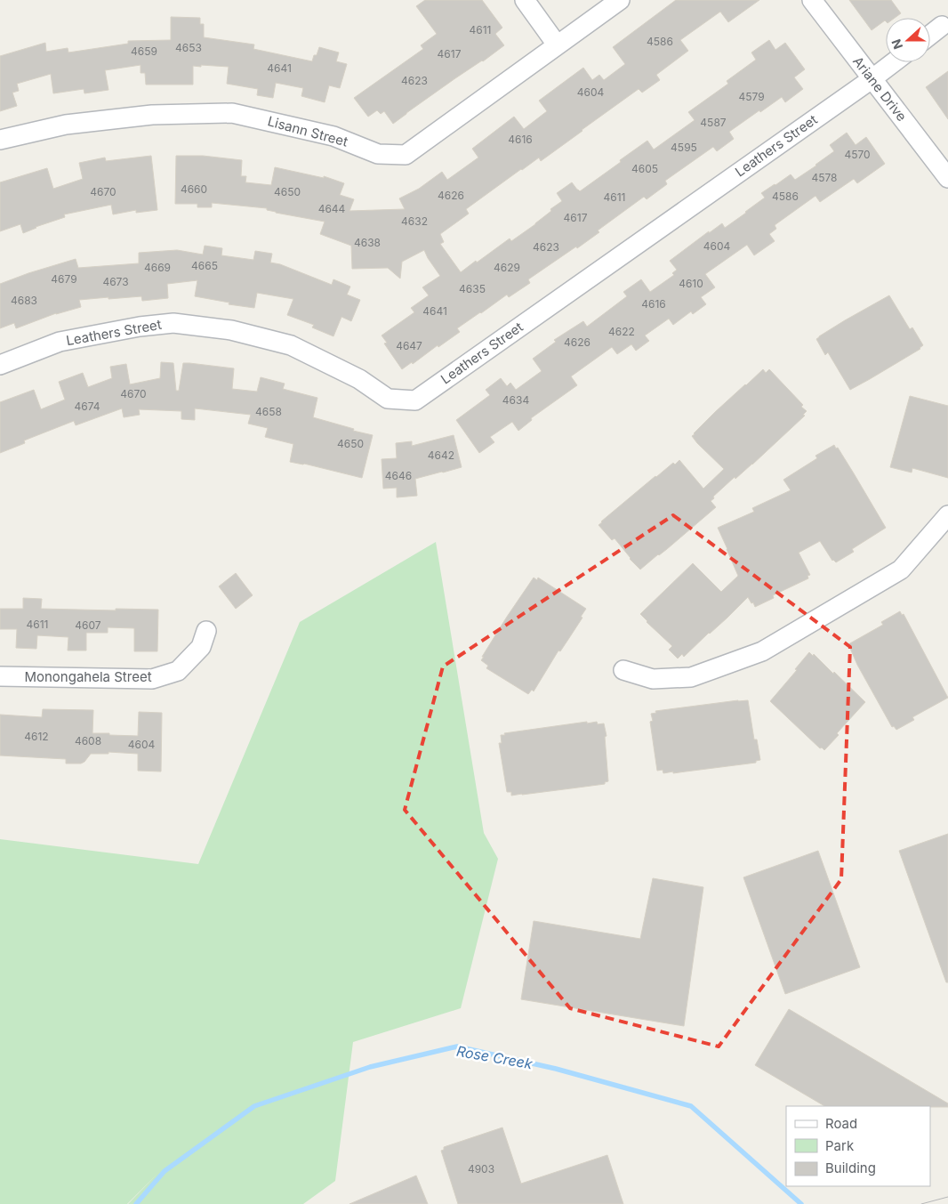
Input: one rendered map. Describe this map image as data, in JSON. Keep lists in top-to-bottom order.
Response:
{
  "streets": {
    "street": [
      "Ariane Drive",
      "Lisann Street",
      "Leathers Street",
      "Monongahela Street"
    ]
  },
  "crossings": [
    ["Ariane Drive", "Leathers Street"]
  ],
  "water": ["Rose Creek"],
  "house_numbers": [
    "4611",
    "4586",
    "4653",
    "4659",
    "4617",
    "4641",
    "4623",
    "4604",
    "4579",
    "4587",
    "4616",
    "4595",
    "4570",
    "4605",
    "4578",
    "4660",
    "4670",
    "4650",
    "4626",
    "4586",
    "4611",
    "4644",
    "4617",
    "4632",
    "4638",
    "4604",
    "4623",
    "4665",
    "4669",
    "4629",
    "4679",
    "4673",
    "4610",
    "4635",
    "4683",
    "4616",
    "4641",
    "4622",
    "4626",
    "4647",
    "4670",
    "4634",
    "4674",
    "4658",
    "4650",
    "4642",
    "4646",
    "4611",
    "4607",
    "4612",
    "4608",
    "4604",
    "4903"
  ],
  "legend": ["Road", "Park", "Building"],
  "north": "left"
}
